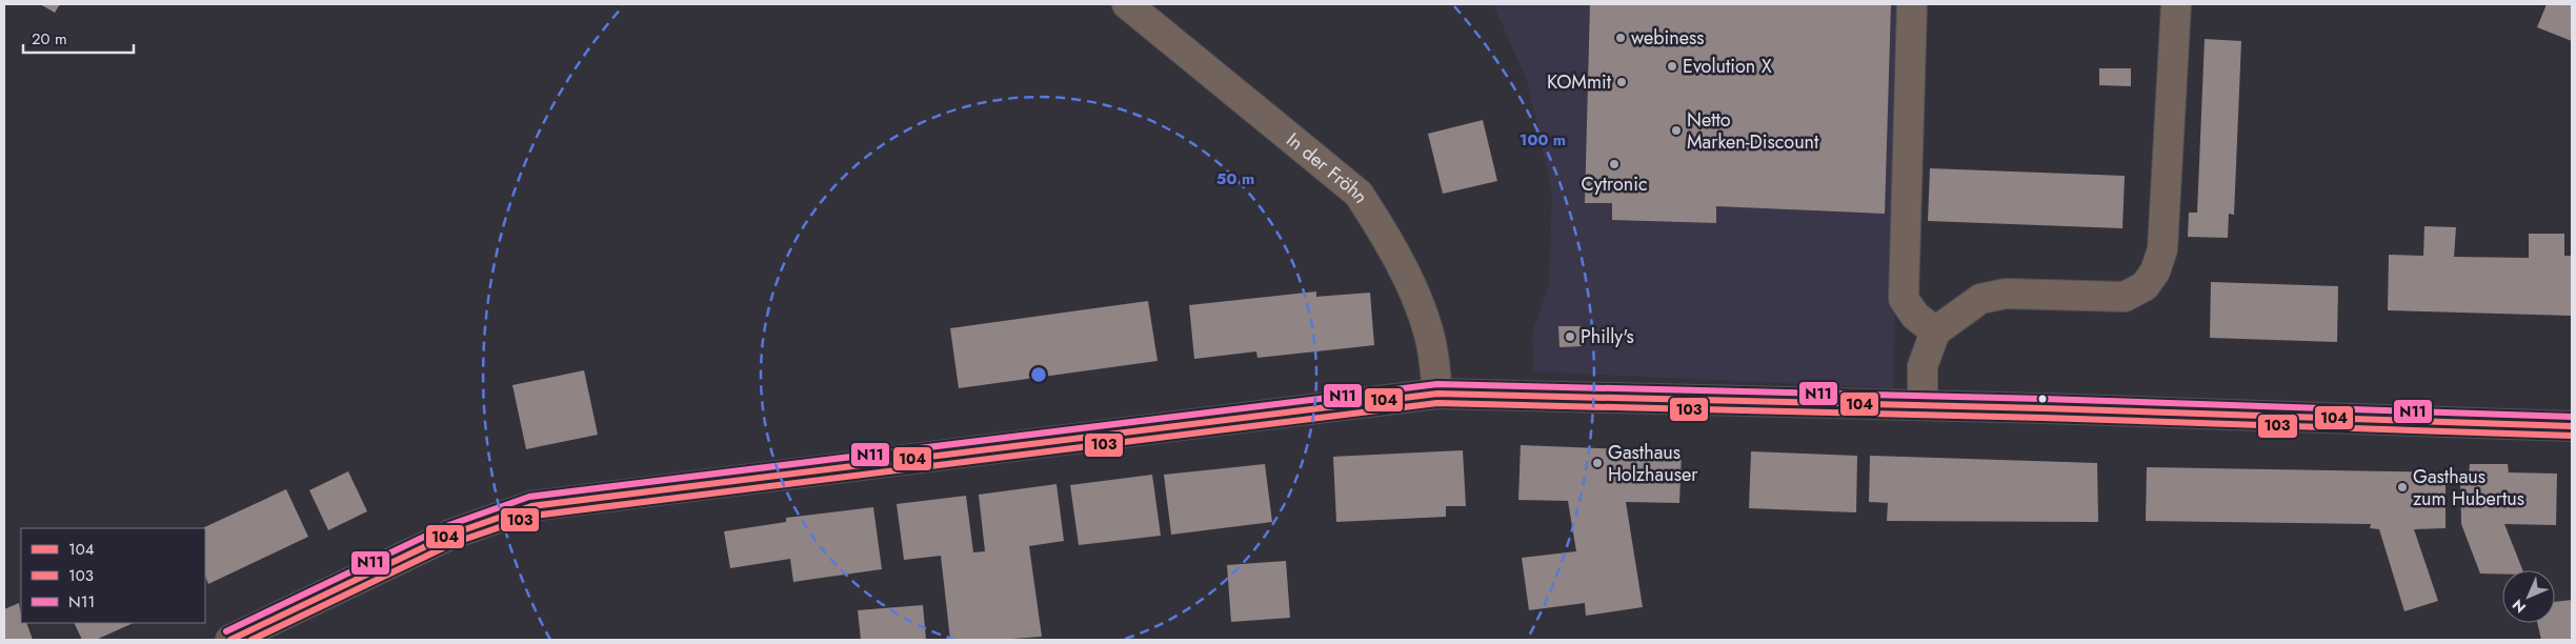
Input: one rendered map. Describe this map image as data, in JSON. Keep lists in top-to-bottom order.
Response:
{
  "streets": {
    "street": ["In der Fröhn"]
  },
  "places": [
    "webiness",
    "Evolution X",
    "KOMmit",
    "Netto Marken-Discount",
    "Cytronic",
    "Philly's",
    "Gasthaus Holzhauser",
    "Gasthaus zum Hubertus"
  ],
  "lines": ["transit line N11", "transit line 104", "transit line 103"],
  "legend": ["104", "103", "N11"],
  "scale_bar": "20 m",
  "north": "bottom left",
  "rings": ["100 m", "50 m"]
}
